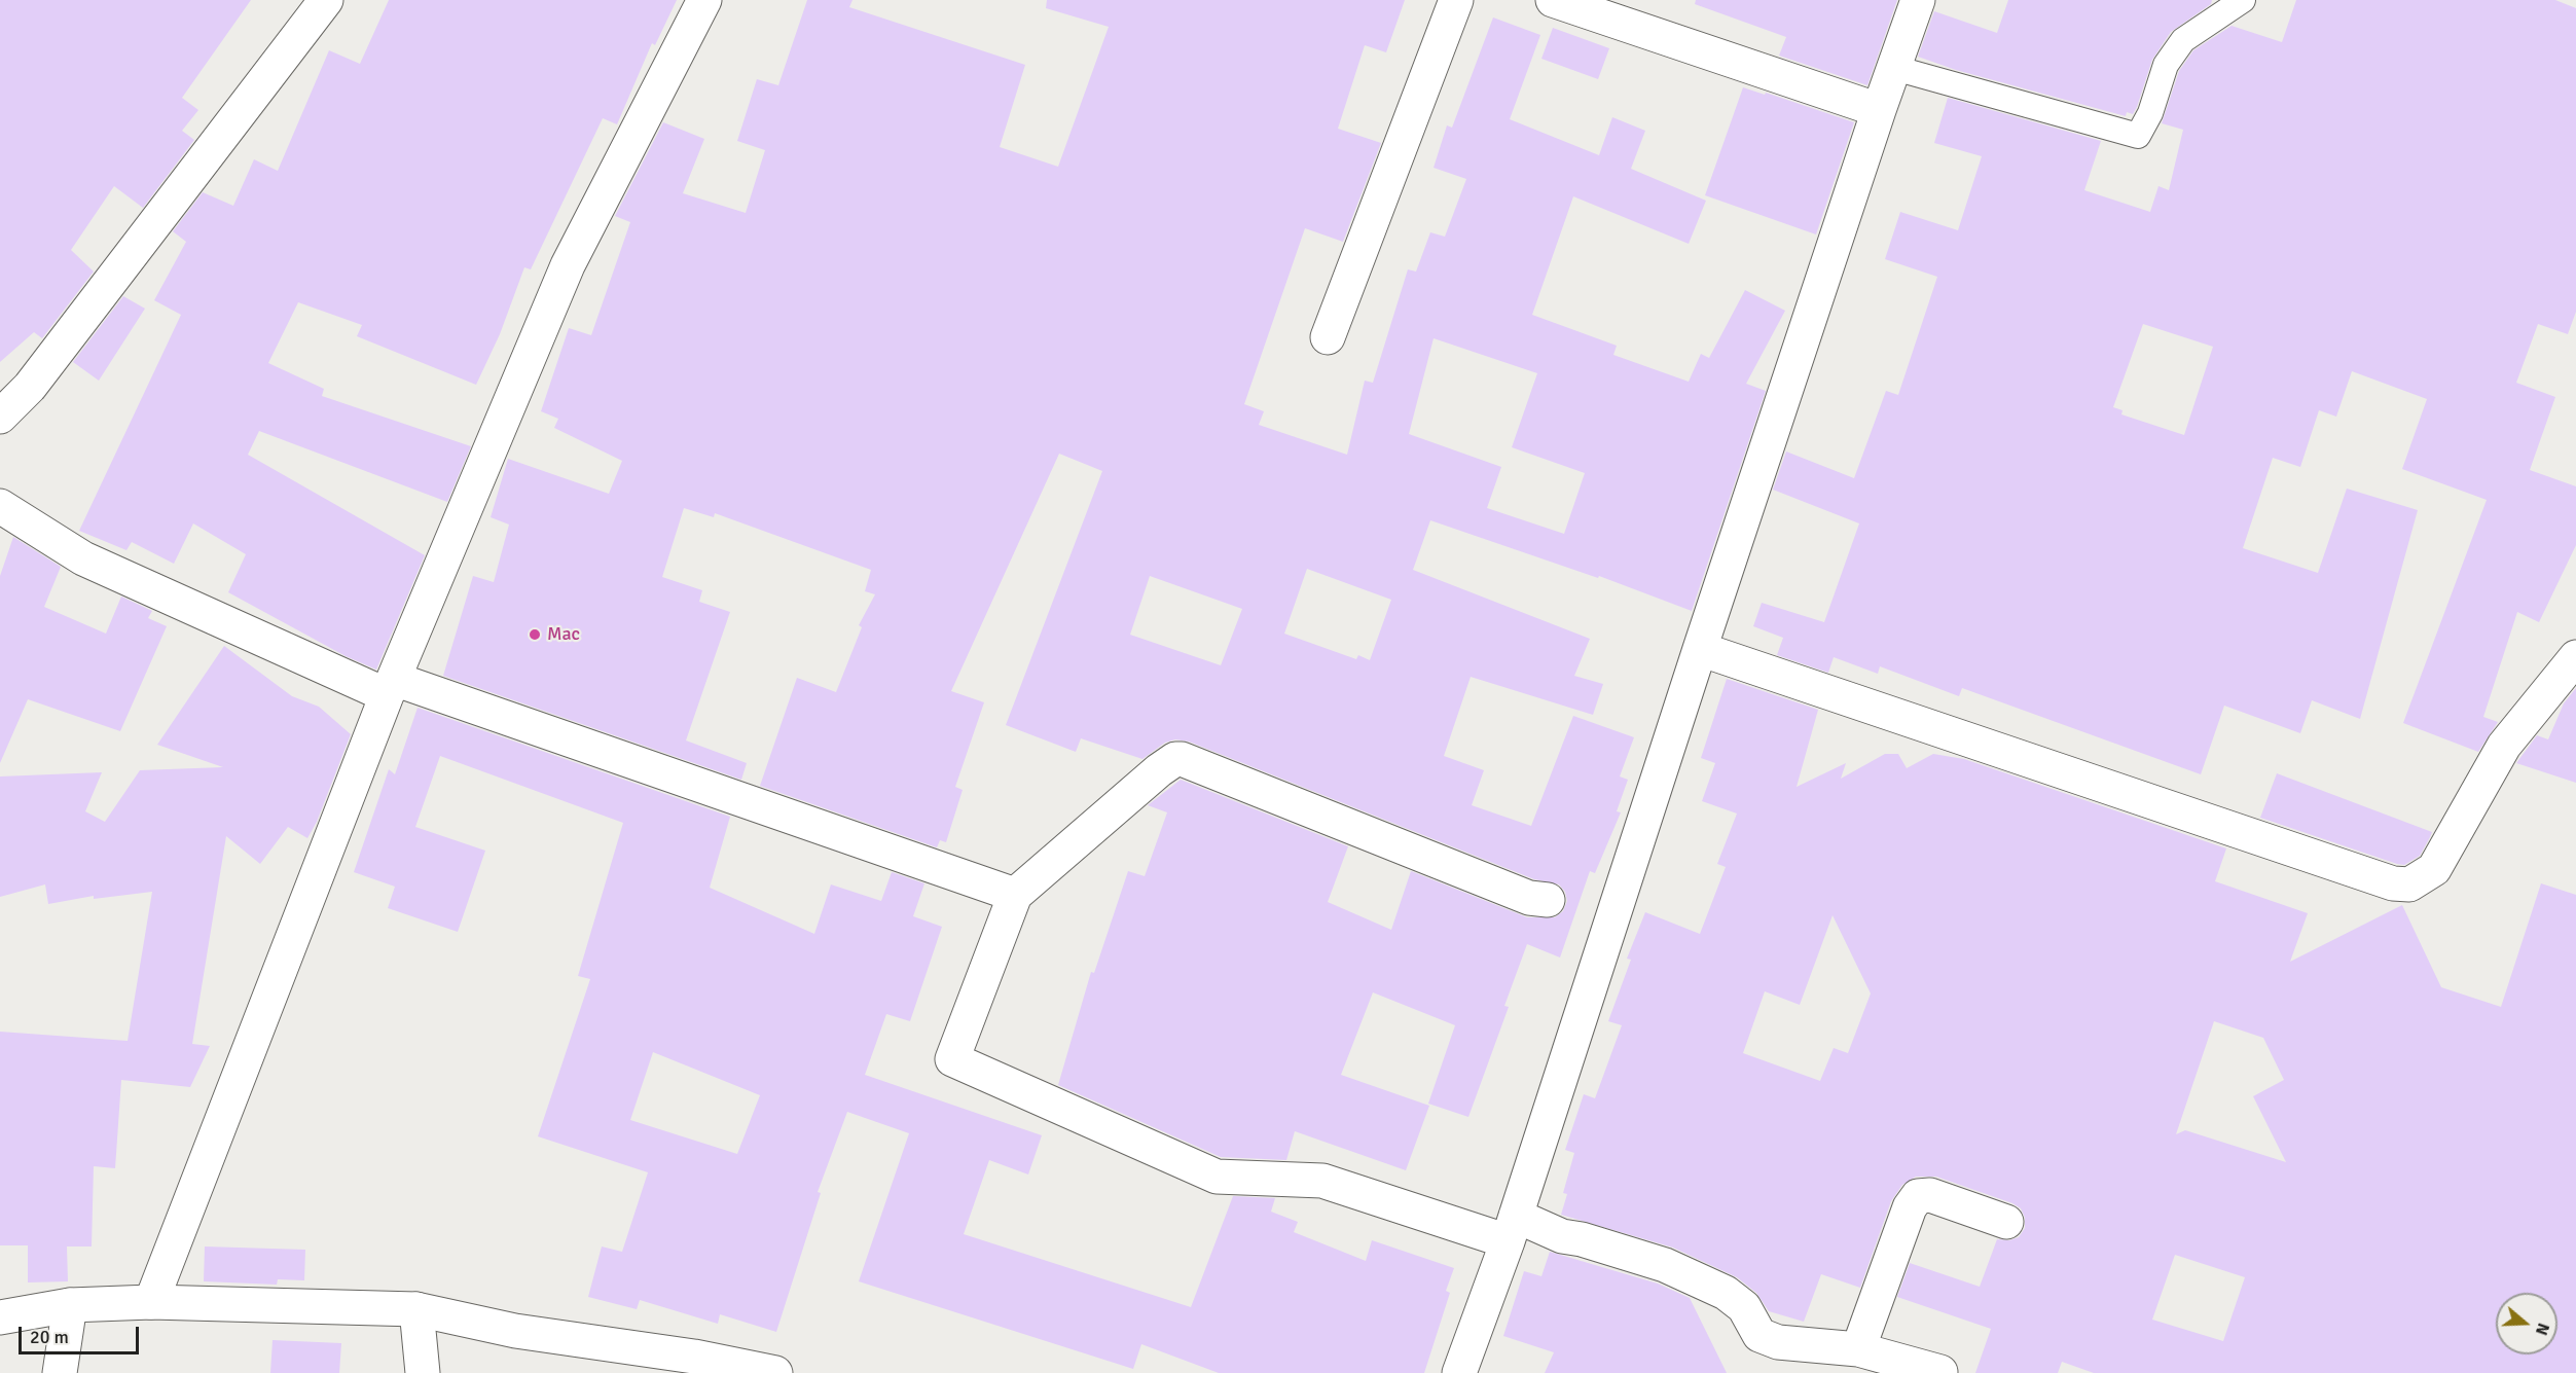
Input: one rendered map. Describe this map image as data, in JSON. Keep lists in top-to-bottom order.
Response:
{
  "places": ["Mac"],
  "scale_bar": "20 m",
  "north": "right"
}
